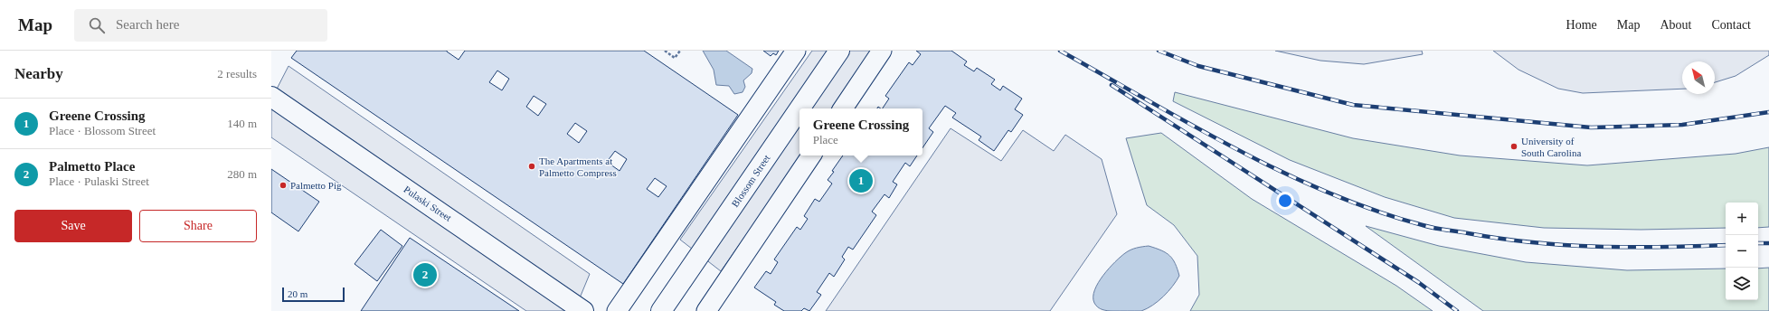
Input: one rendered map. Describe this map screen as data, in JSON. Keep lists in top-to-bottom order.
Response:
{
  "streets": {
    "street": ["Blossom Street", "Pulaski Street"]
  },
  "places": ["University of South Carolina", "The Apartments at Palmetto Compress", "Palmetto Pig"],
  "scale_bar": "20 m",
  "north": "top left",
  "page": {
    "header": "Map",
    "search": "Search here",
    "nav": [
      "Home",
      "Map",
      "About",
      "Contact"
    ],
    "heading": ["Nearby", "2 results"],
    "list": [
      {
        "mark": "1",
        "name": "Greene Crossing",
        "note": "Place · Blossom Street",
        "value": "140 m"
      },
      {
        "mark": "2",
        "name": "Palmetto Place",
        "note": "Place · Pulaski Street",
        "value": "280 m"
      }
    ],
    "popup": ["Greene Crossing", "Place"],
    "pins": ["1", "2"],
    "buttons": ["Save", "Share"],
    "map_buttons": ["+", "−"],
    "scale": "20 m"
  }
}
